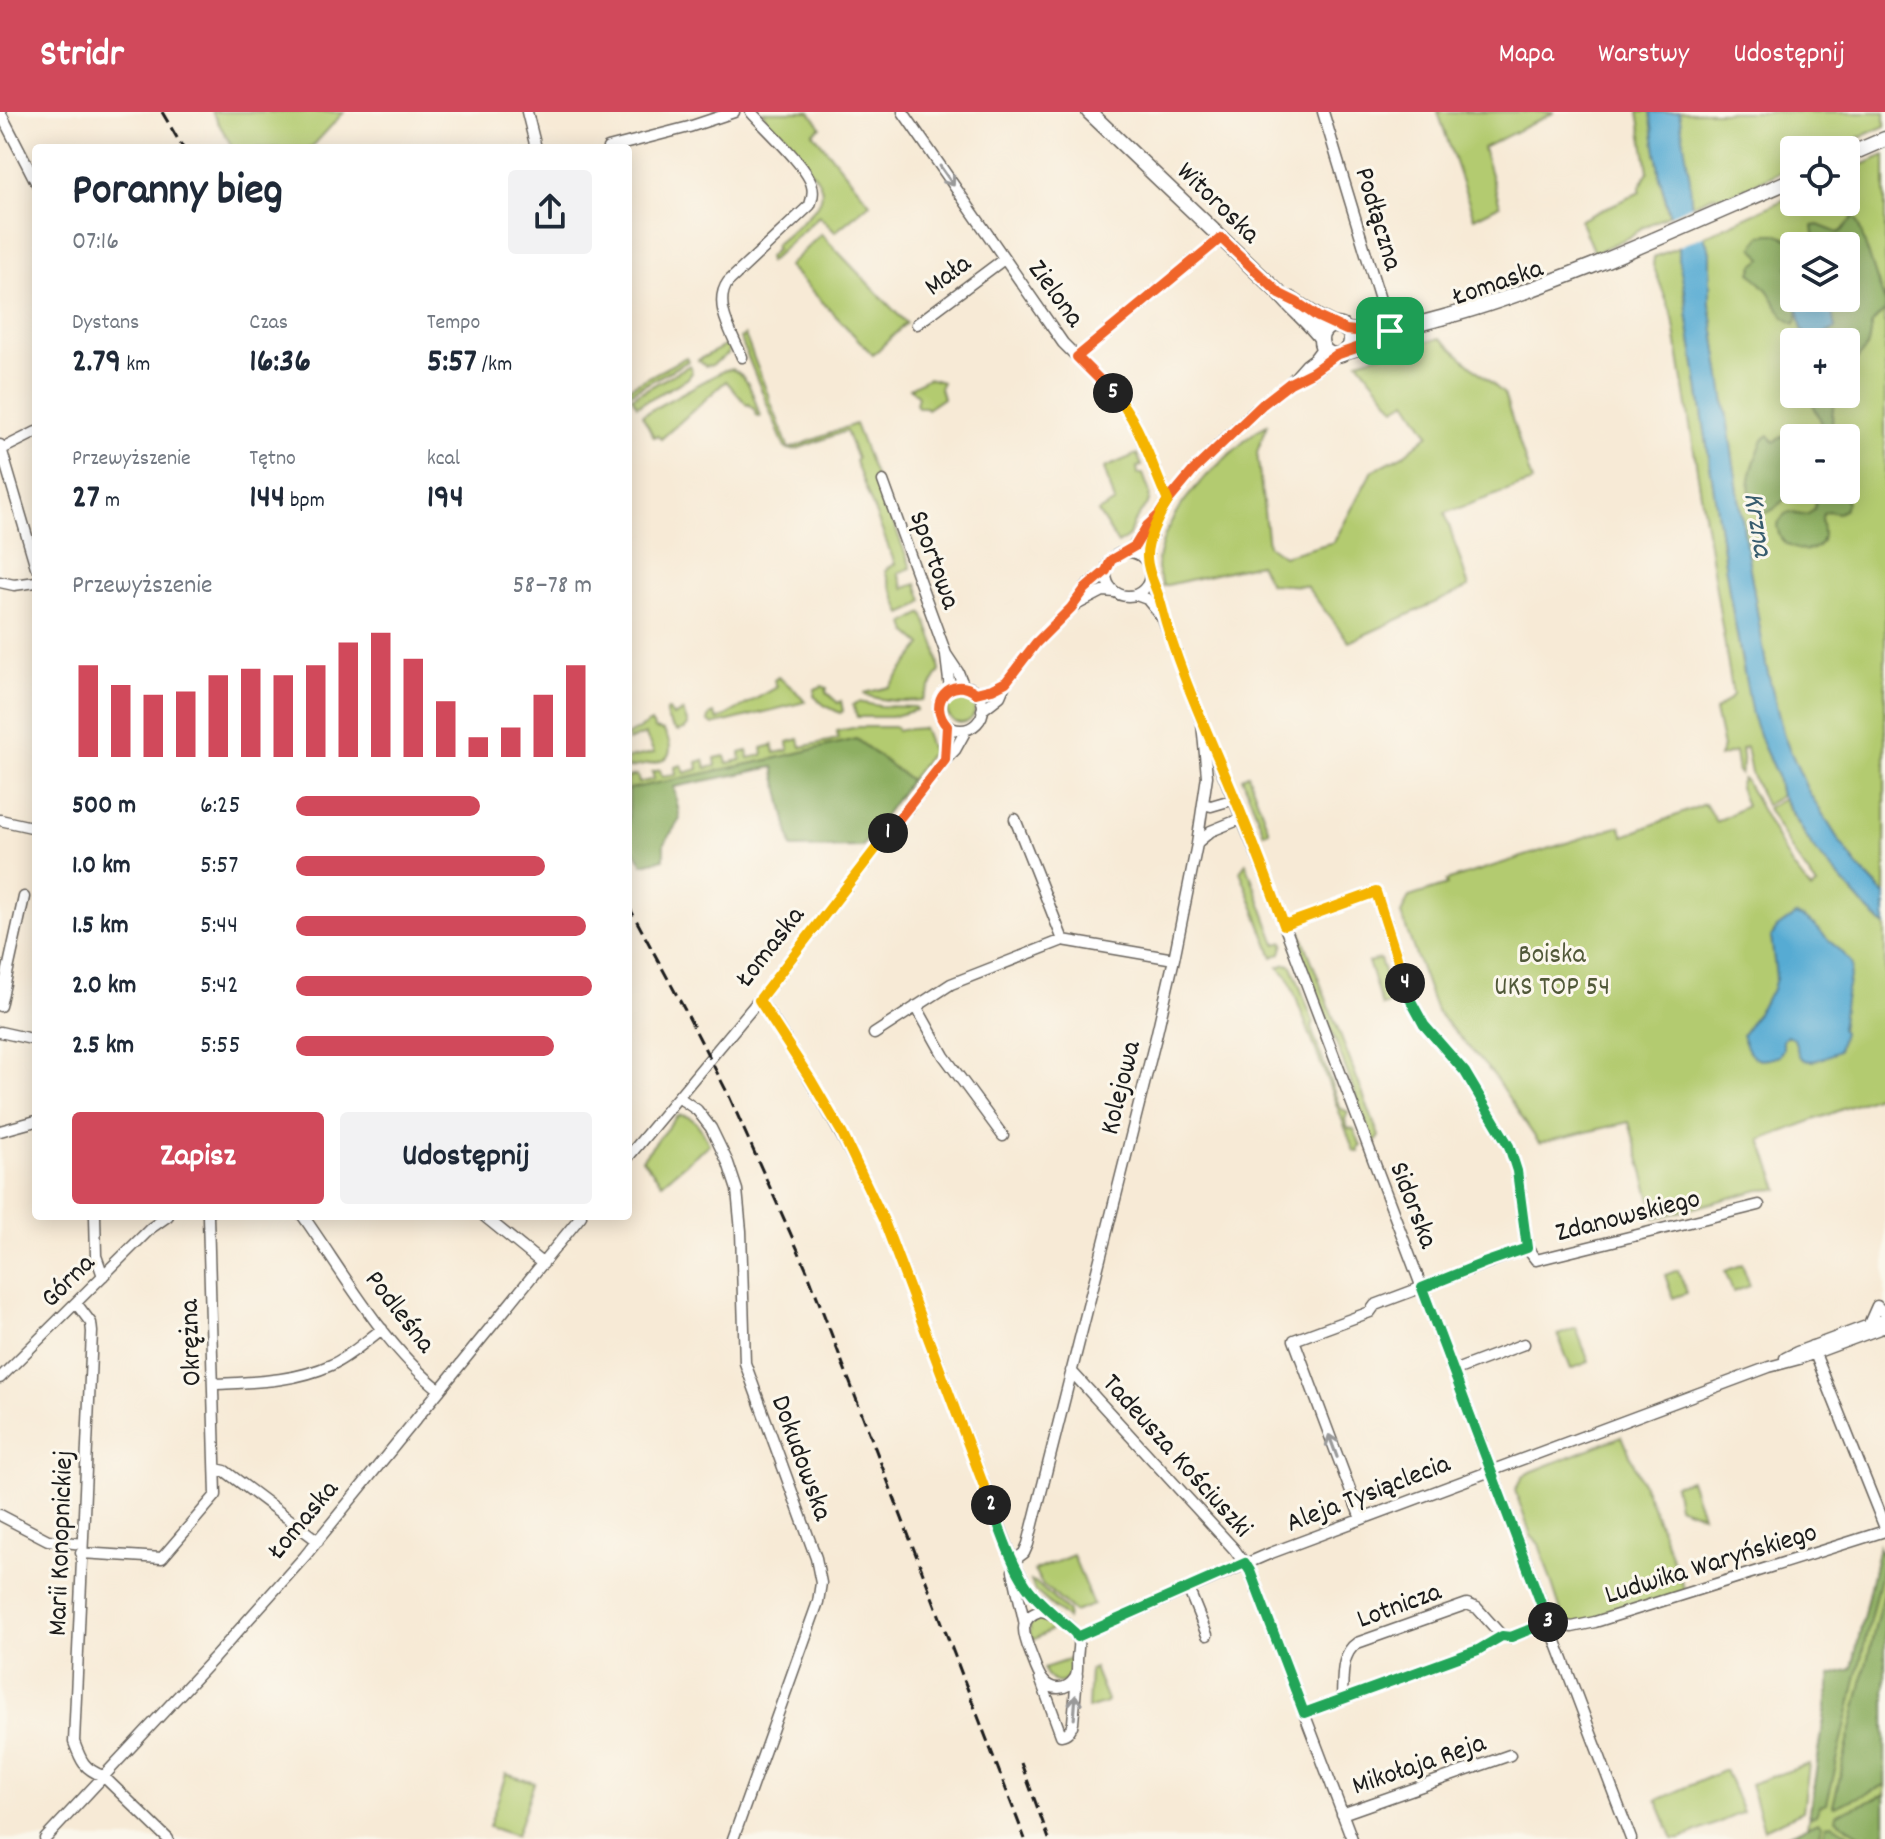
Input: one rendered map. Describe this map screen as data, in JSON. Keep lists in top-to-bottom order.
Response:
{
  "streets": {
    "main road": ["Witoroska", "Łomaska"],
    "street": [
      "Podłączna",
      "Mała",
      "Zielona",
      "Sportowa",
      "Kolejowa",
      "Sidorska",
      "Zdanowskiego",
      "Górna",
      "Podleśna",
      "Okrężna",
      "Tadeusza Kościuszki",
      "Dokudowska",
      "Aleja Tysiąclecia",
      "Marii Konopnickiej",
      "Ludwika Waryńskiego",
      "Lotnicza",
      "Mikołaja Reja"
    ]
  },
  "crossings": [
    ["Witoroska", "Podłączna"],
    ["Witoroska", "Łomaska"],
    ["Podłączna", "Łomaska"],
    ["Mała", "Zielona"],
    ["Łomaska", "Zielona"],
    ["Łomaska", "Sportowa"],
    ["Łomaska", "Kolejowa"],
    ["Łomaska", "Podleśna"],
    ["Łomaska", "Dokudowska"],
    ["Łomaska", "Marii Konopnickiej"],
    ["Kolejowa", "Sidorska"],
    ["Kolejowa", "Tadeusza Kościuszki"],
    ["Sidorska", "Zdanowskiego"],
    ["Sidorska", "Aleja Tysiąclecia"],
    ["Sidorska", "Ludwika Waryńskiego"],
    ["Zdanowskiego", "Aleja Tysiąclecia"],
    ["Górna", "Marii Konopnickiej"],
    ["Okrężna", "Marii Konopnickiej"],
    ["Tadeusza Kościuszki", "Aleja Tysiąclecia"],
    ["Tadeusza Kościuszki", "Mikołaja Reja"]
  ],
  "one_way": ["Zielona"],
  "water": ["Krzna"],
  "parks": ["Boiska UKS TOP 54"],
  "page": {
    "header": "Stridr",
    "nav": ["Mapa", "Warstwy", "Udostępnij"],
    "map_buttons": ["+", "−"],
    "heading": ["Poranny bieg", "07:16"],
    "stats": [
      ["Dystans", "2.79 km"],
      ["Czas", "16:36"],
      ["Tempo", "5:57 /km"],
      ["Przewyższenie", "27 m"],
      ["Tętno", "144 bpm"],
      ["kcal", "194"]
    ],
    "pins": [
      "5",
      "1",
      "4",
      "2",
      "3"
    ],
    "chart": ["Przewyższenie", "58–78 m"],
    "list": [
      {
        "name": "500 m",
        "note": "6:25"
      },
      {
        "name": "1.0 km",
        "note": "5:57"
      },
      {
        "name": "1.5 km",
        "note": "5:44"
      },
      {
        "name": "2.0 km",
        "note": "5:42"
      },
      {
        "name": "2.5 km",
        "note": "5:55"
      }
    ],
    "buttons": ["Zapisz", "Udostępnij"]
  }
}
